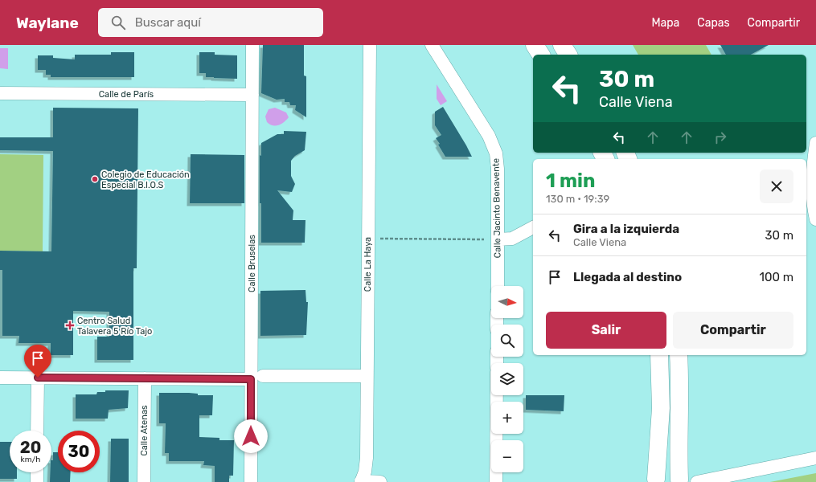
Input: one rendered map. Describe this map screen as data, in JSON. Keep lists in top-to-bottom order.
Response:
{
  "streets": {
    "street": [
      "Calle de París",
      "Calle Jacinto Benavente",
      "Calle Bruselas",
      "Calle La Haya",
      "Calle Atenas"
    ]
  },
  "crossings": [
    ["Calle de París", "Calle Bruselas"]
  ],
  "places": {
    "other": ["Colegio de Educación Especial B.I.O.S"],
    "health": ["Centro Salud Talavera 5 Río Tajo"]
  },
  "north": "right",
  "page": {
    "header": "Waylane",
    "search": "Buscar aquí",
    "nav": ["Mapa", "Capas", "Compartir"],
    "turn": ["30 m", "Calle Viena"],
    "heading": ["1 min", "130 m · 19:39"],
    "list": [
      {
        "name": "Gira a la izquierda",
        "note": "Calle Viena",
        "value": "30 m"
      },
      {
        "name": "Llegada al destino",
        "value": "100 m"
      }
    ],
    "map_buttons": ["+", "−"],
    "buttons": ["Salir", "Compartir"],
    "speed": "20 km/h",
    "limit": "30"
  }
}
